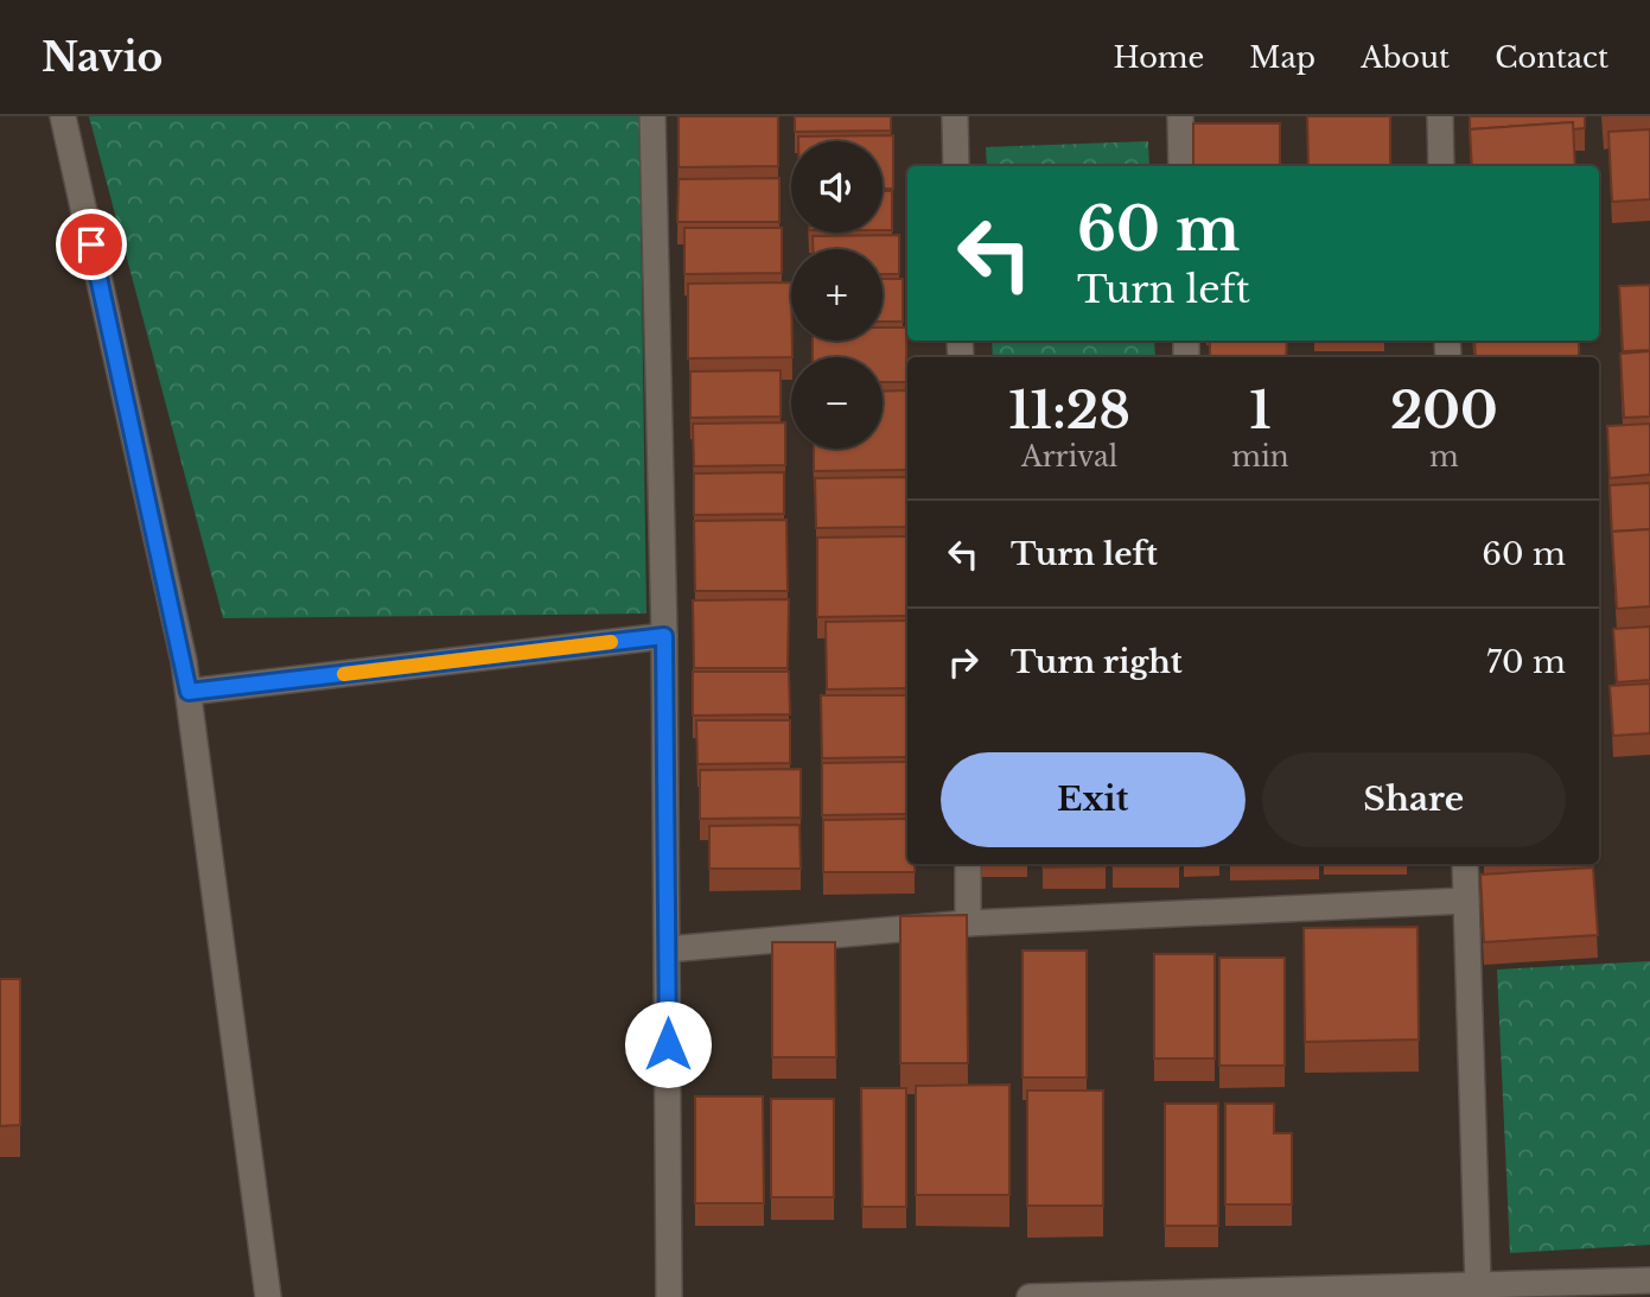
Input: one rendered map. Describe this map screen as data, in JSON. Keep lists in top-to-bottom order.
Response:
{
  "page": {
    "header": "Navio",
    "nav": [
      "Home",
      "Map",
      "About",
      "Contact"
    ],
    "map_buttons": ["+", "−"],
    "turn": ["60 m", "Turn left"],
    "eta": [
      "11:28",
      "Arrival",
      "1",
      "min",
      "200",
      "m"
    ],
    "list": [
      {
        "name": "Turn left",
        "value": "60 m"
      },
      {
        "name": "Turn right",
        "value": "70 m"
      }
    ],
    "buttons": ["Exit", "Share"]
  }
}
